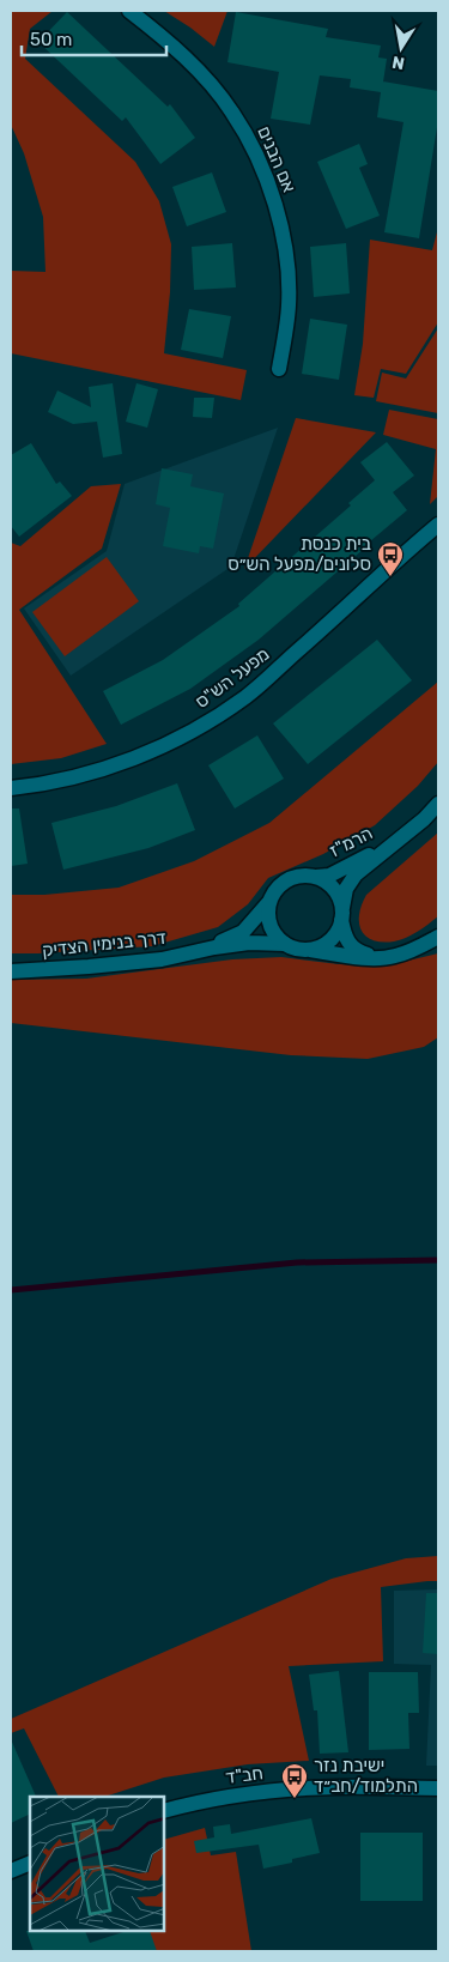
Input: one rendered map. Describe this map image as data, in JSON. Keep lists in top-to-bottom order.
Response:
{
  "streets": {
    "street": [
      "אם הבנים",
      "מפעל הש\"ס",
      "הרמ\"ז",
      "דרך בנימין הצדיק",
      "חב\"ד"
    ]
  },
  "places": {
    "bus stop": ["בית כנסת סלונים/מפעל הש״ס", "ישיבת נזר התלמוד/חב״ד"]
  },
  "scale_bar": "50 m",
  "north": "bottom"
}
